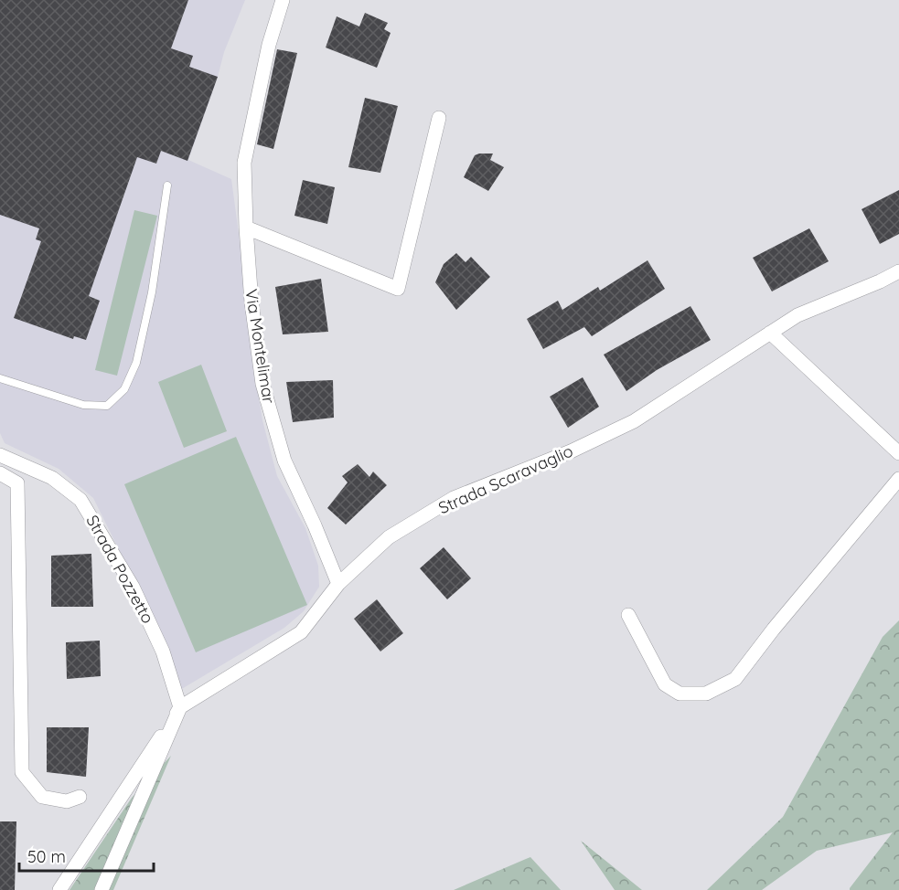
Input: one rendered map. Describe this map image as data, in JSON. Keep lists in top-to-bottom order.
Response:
{
  "streets": {
    "street": ["Via Montelimar", "Strada Scaravaglio", "Strada Pozzetto"]
  },
  "crossings": [
    ["Via Montelimar", "Strada Scaravaglio"],
    ["Strada Scaravaglio", "Strada Pozzetto"]
  ],
  "scale_bar": "50 m"
}
